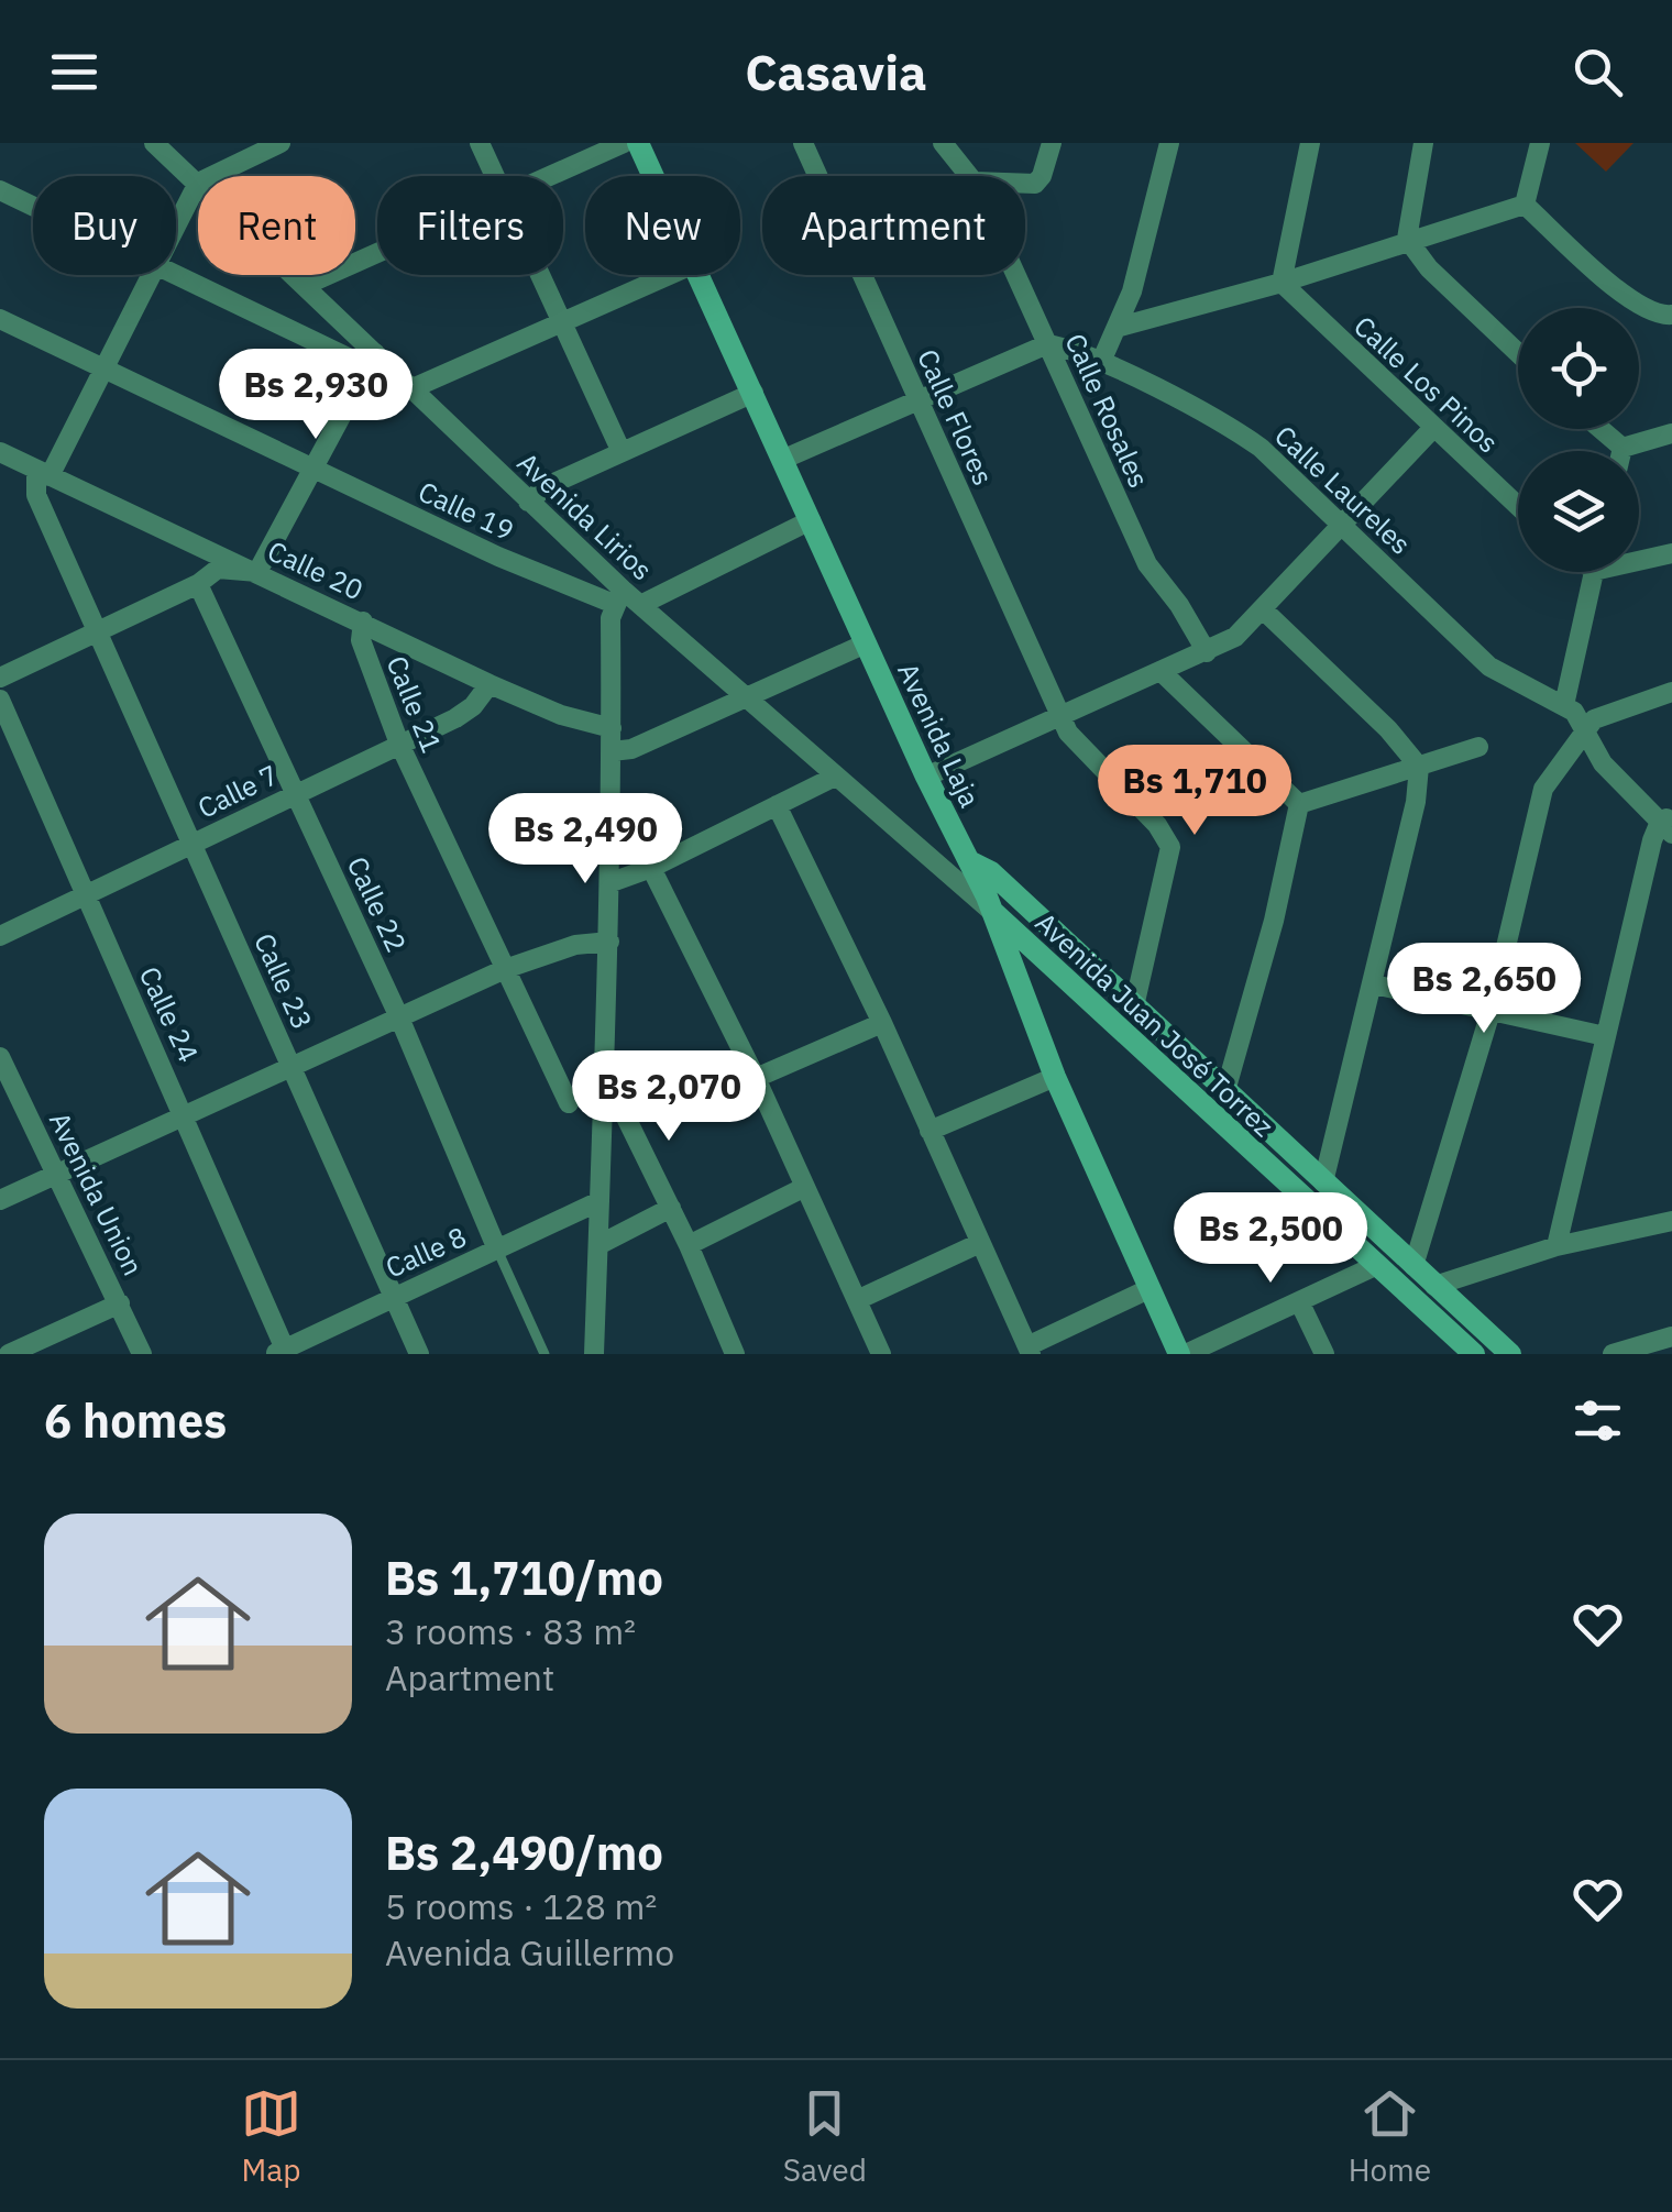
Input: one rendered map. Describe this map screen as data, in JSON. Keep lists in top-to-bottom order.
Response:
{
  "streets": {
    "street": [
      "Calle Los Pinos",
      "Calle Rosales",
      "Calle Flores",
      "Calle Laureles",
      "Calle 19",
      "Avenida Lirios",
      "Calle 20",
      "Calle 21",
      "Avenida Laja",
      "Calle 7",
      "Calle 22",
      "Calle 23",
      "Calle 24",
      "Avenida Juan José Torrez",
      "Avenida Union",
      "Calle 8"
    ]
  },
  "crossings": [
    ["Calle Rosales", "Calle Laureles"],
    ["Calle 19", "Avenida Lirios"],
    ["Avenida Lirios", "Avenida Laja"],
    ["Avenida Lirios", "Avenida Juan José Torrez"],
    ["Calle 20", "Calle 21"],
    ["Calle 20", "Calle 7"],
    ["Calle 20", "Calle 23"],
    ["Calle 21", "Calle 7"],
    ["Avenida Laja", "Avenida Juan José Torrez"],
    ["Calle 7", "Calle 22"],
    ["Calle 7", "Calle 23"],
    ["Calle 7", "Calle 24"],
    ["Calle 22", "Calle 8"],
    ["Calle 23", "Calle 8"],
    ["Calle 24", "Calle 8"]
  ],
  "page": {
    "header": "Casavia",
    "chip": [
      "Buy",
      "Rent",
      "Filters",
      "New",
      "Apartment"
    ],
    "price": [
      "Bs 2,930",
      "Bs 1,710",
      "Bs 2,490",
      "Bs 2,650",
      "Bs 2,070",
      "Bs 2,500"
    ],
    "heading": "6 homes",
    "list": [
      {
        "name": "Bs 1,710/mo",
        "note": "3 rooms · 83 m² · Apartment"
      },
      {
        "name": "Bs 2,490/mo",
        "note": "5 rooms · 128 m² · Avenida Guillermo"
      }
    ],
    "tabs": ["Map", "Saved", "Home"]
  }
}
